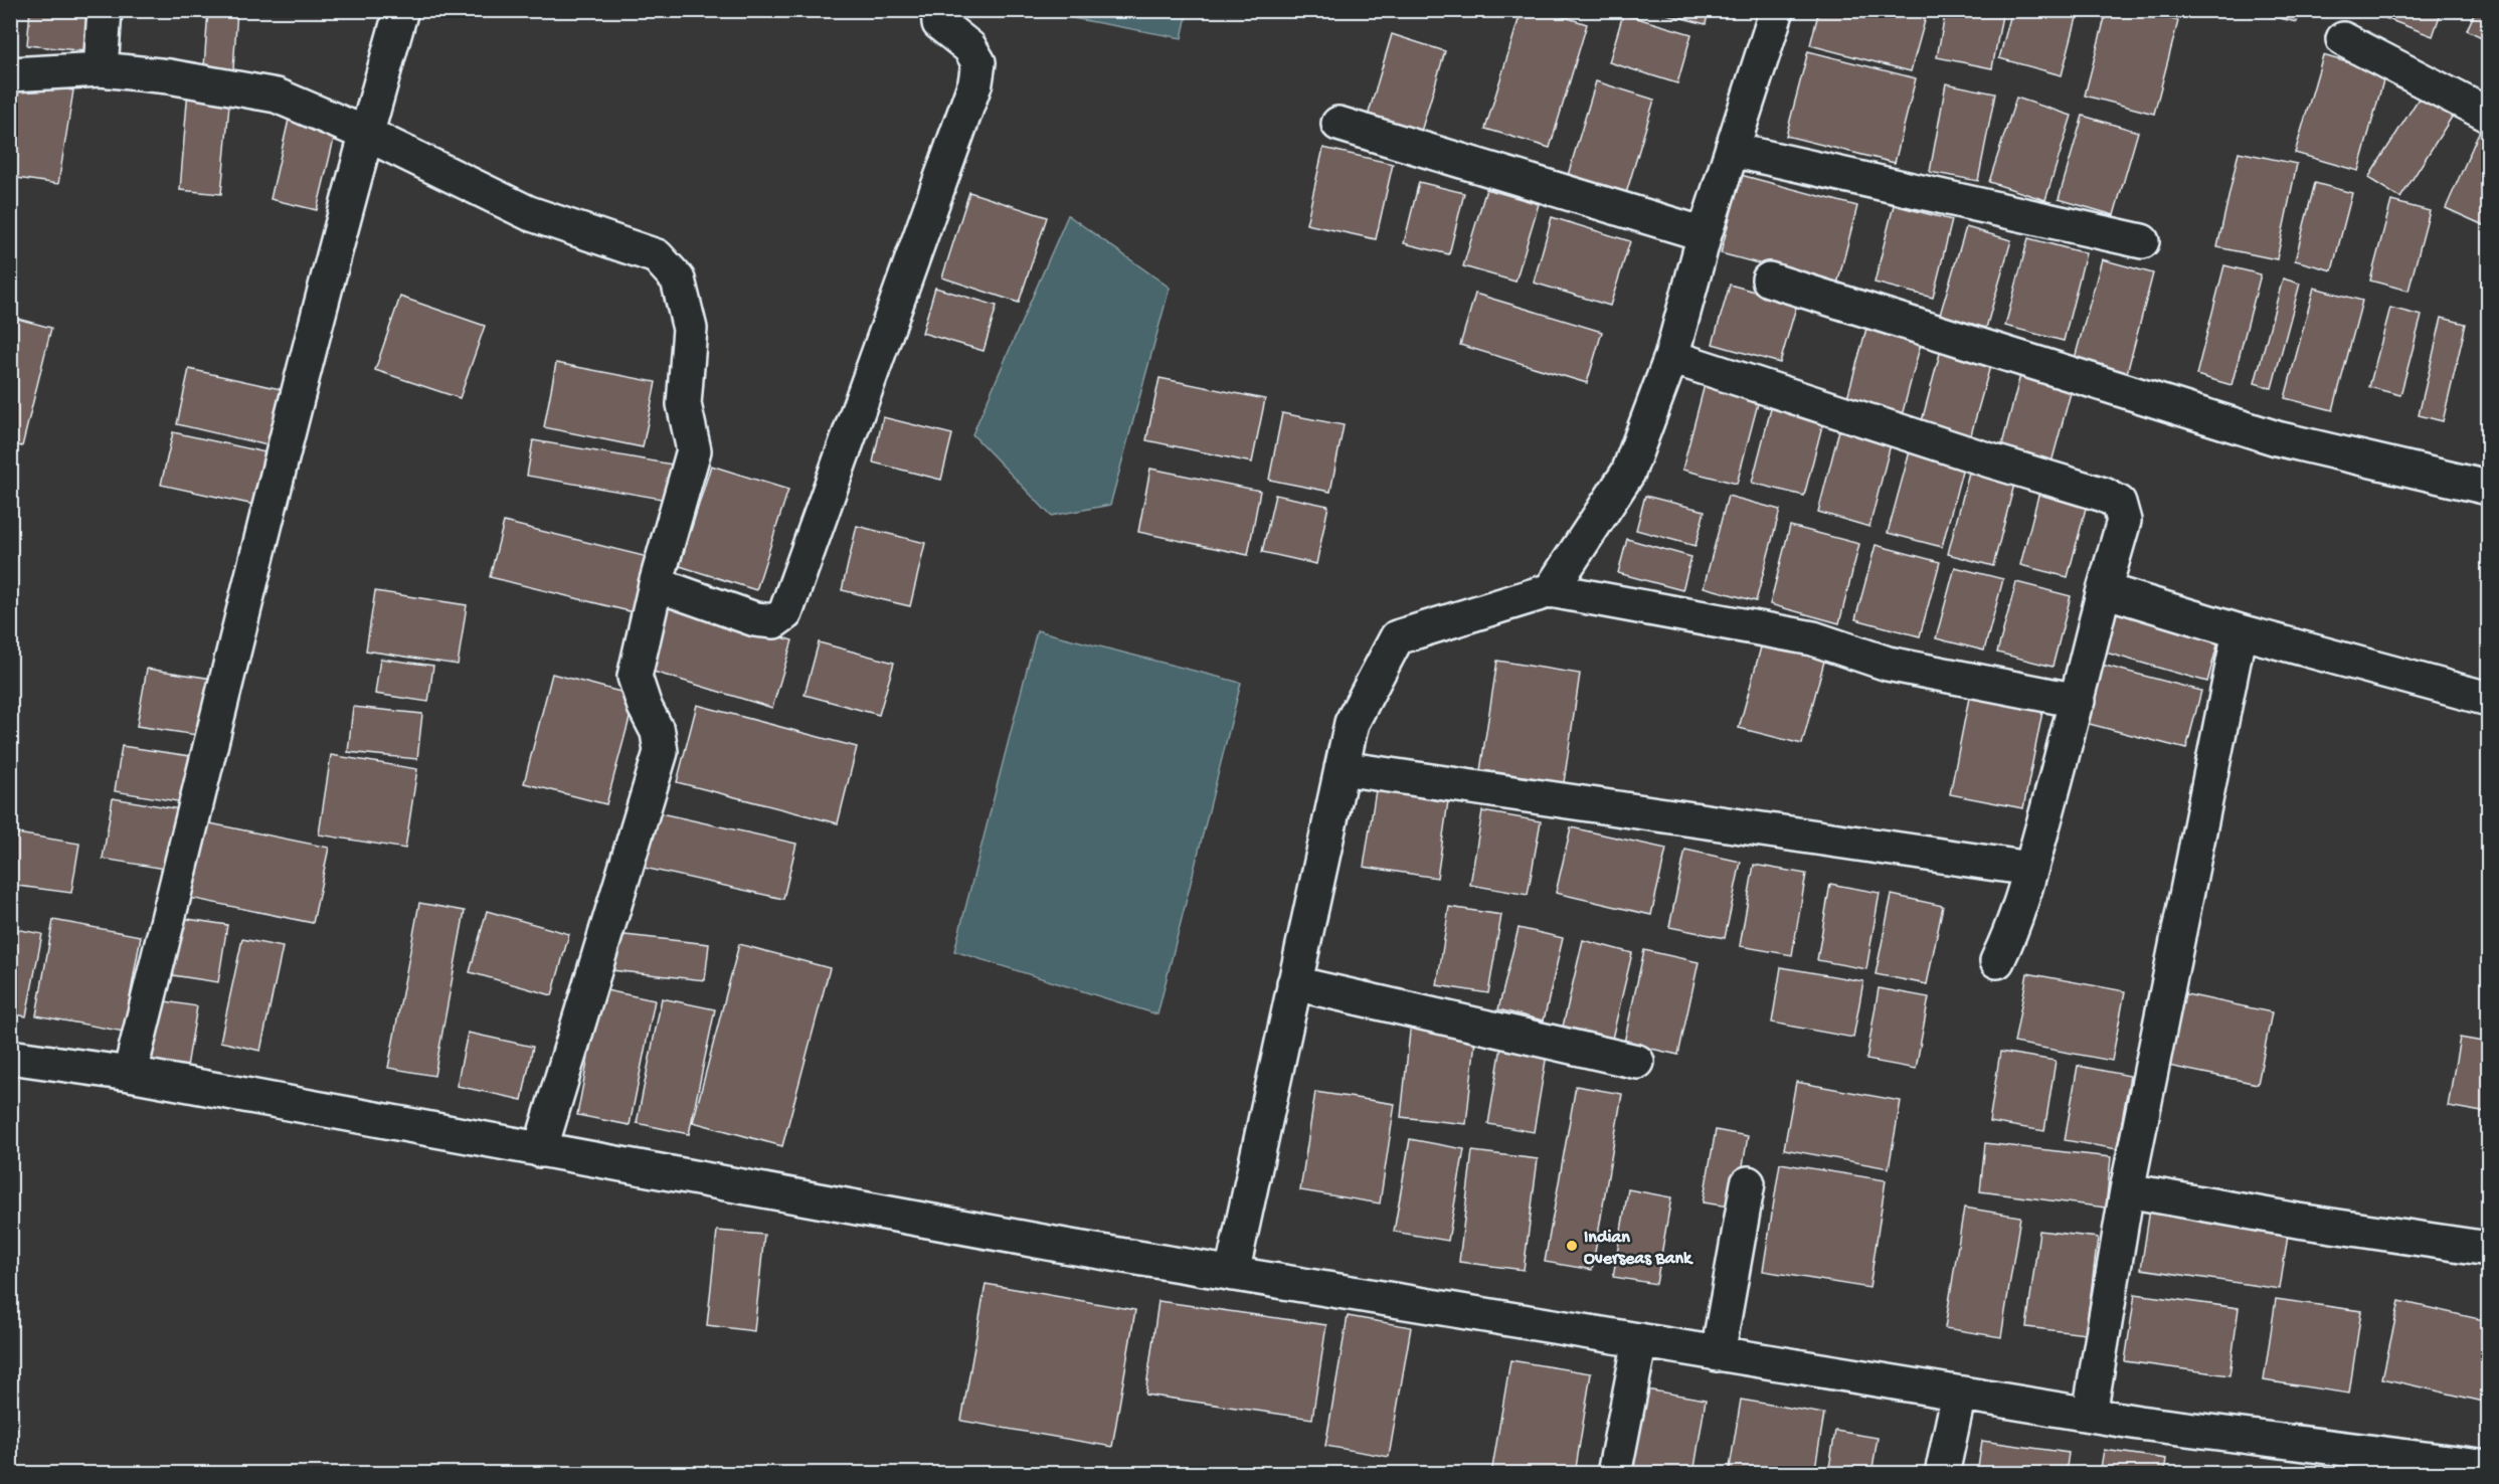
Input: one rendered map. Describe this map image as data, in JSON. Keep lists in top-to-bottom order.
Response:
{
  "places": ["Indian Overseas Bank"]
}
